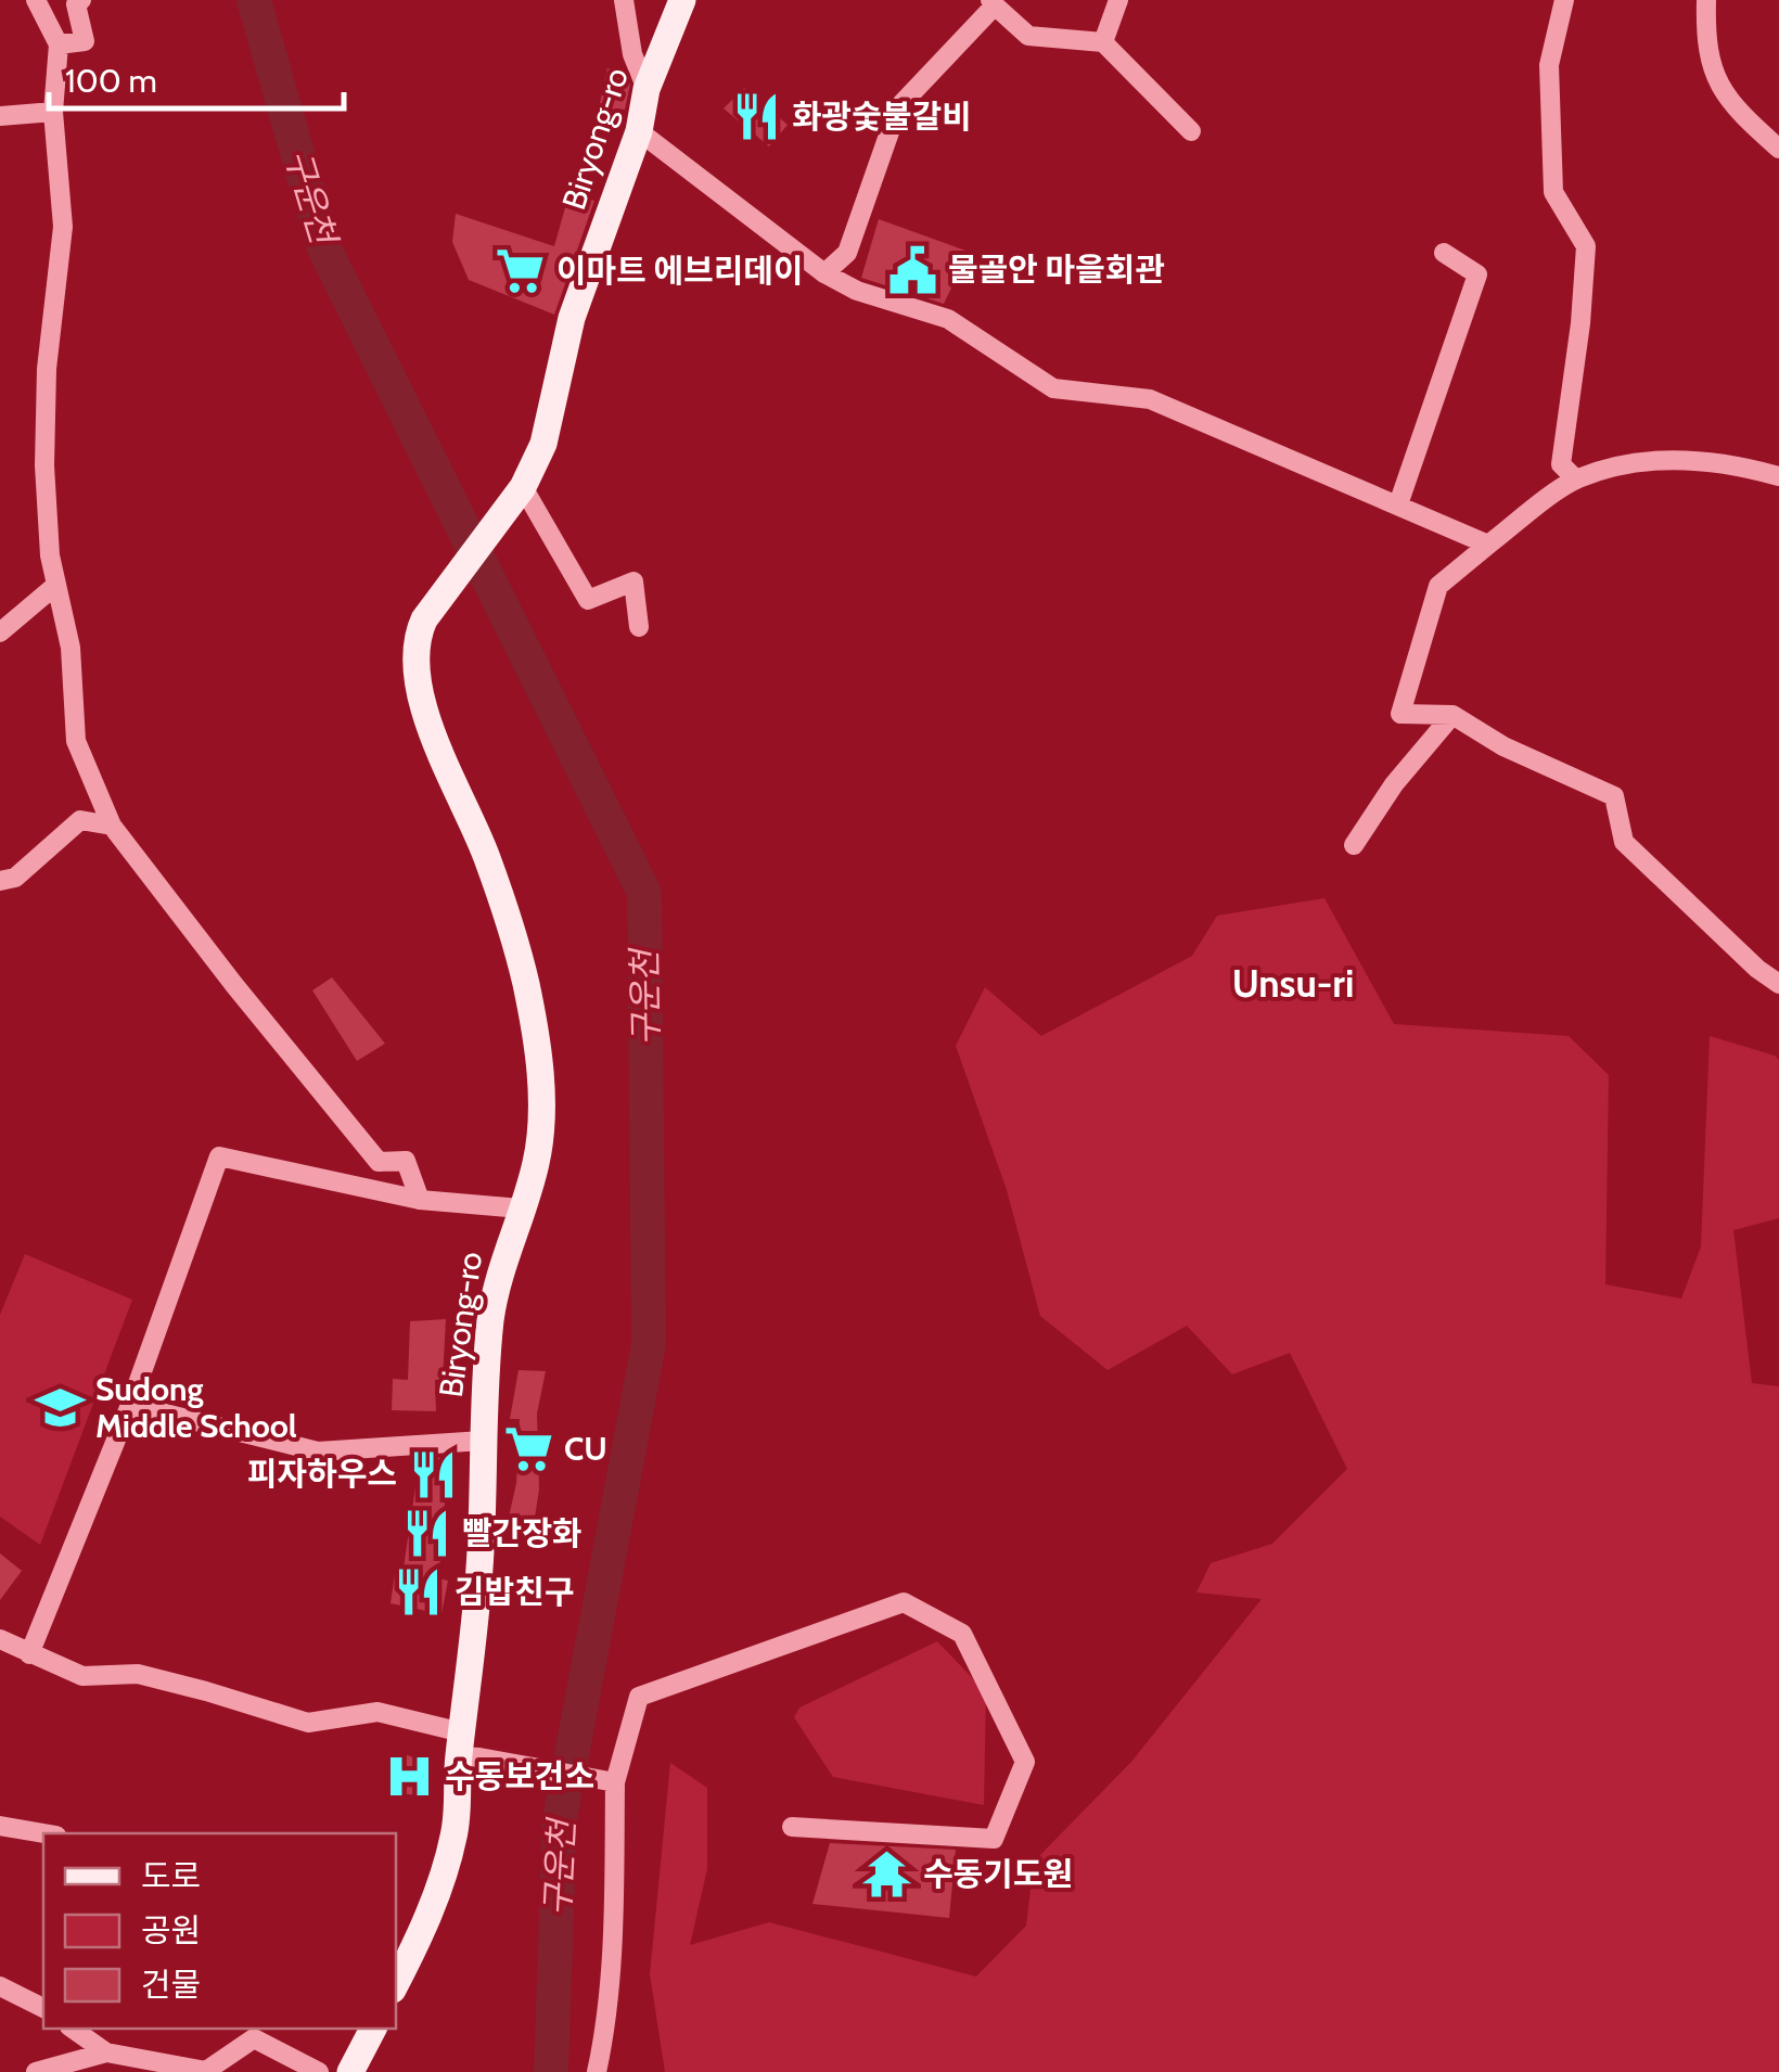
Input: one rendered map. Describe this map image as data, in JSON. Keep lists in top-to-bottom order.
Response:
{
  "streets": {
    "main road": ["Biryong-ro"]
  },
  "districts": ["Unsu-ri"],
  "water": ["구운천"],
  "places": {
    "restaurant": [
      "화광숯불갈비",
      "피자하우스",
      "빨간장화",
      "김밥친구"
    ],
    "public building": ["물골안 마을회관"],
    "supermarket": ["이마트 에브리데이", "CU"],
    "school or university": ["Sudong Middle School"],
    "hospital": ["수동보건소"],
    "temple": ["수동기도원"]
  },
  "legend": ["도로", "공원", "건물"],
  "scale_bar": "100 m"
}
